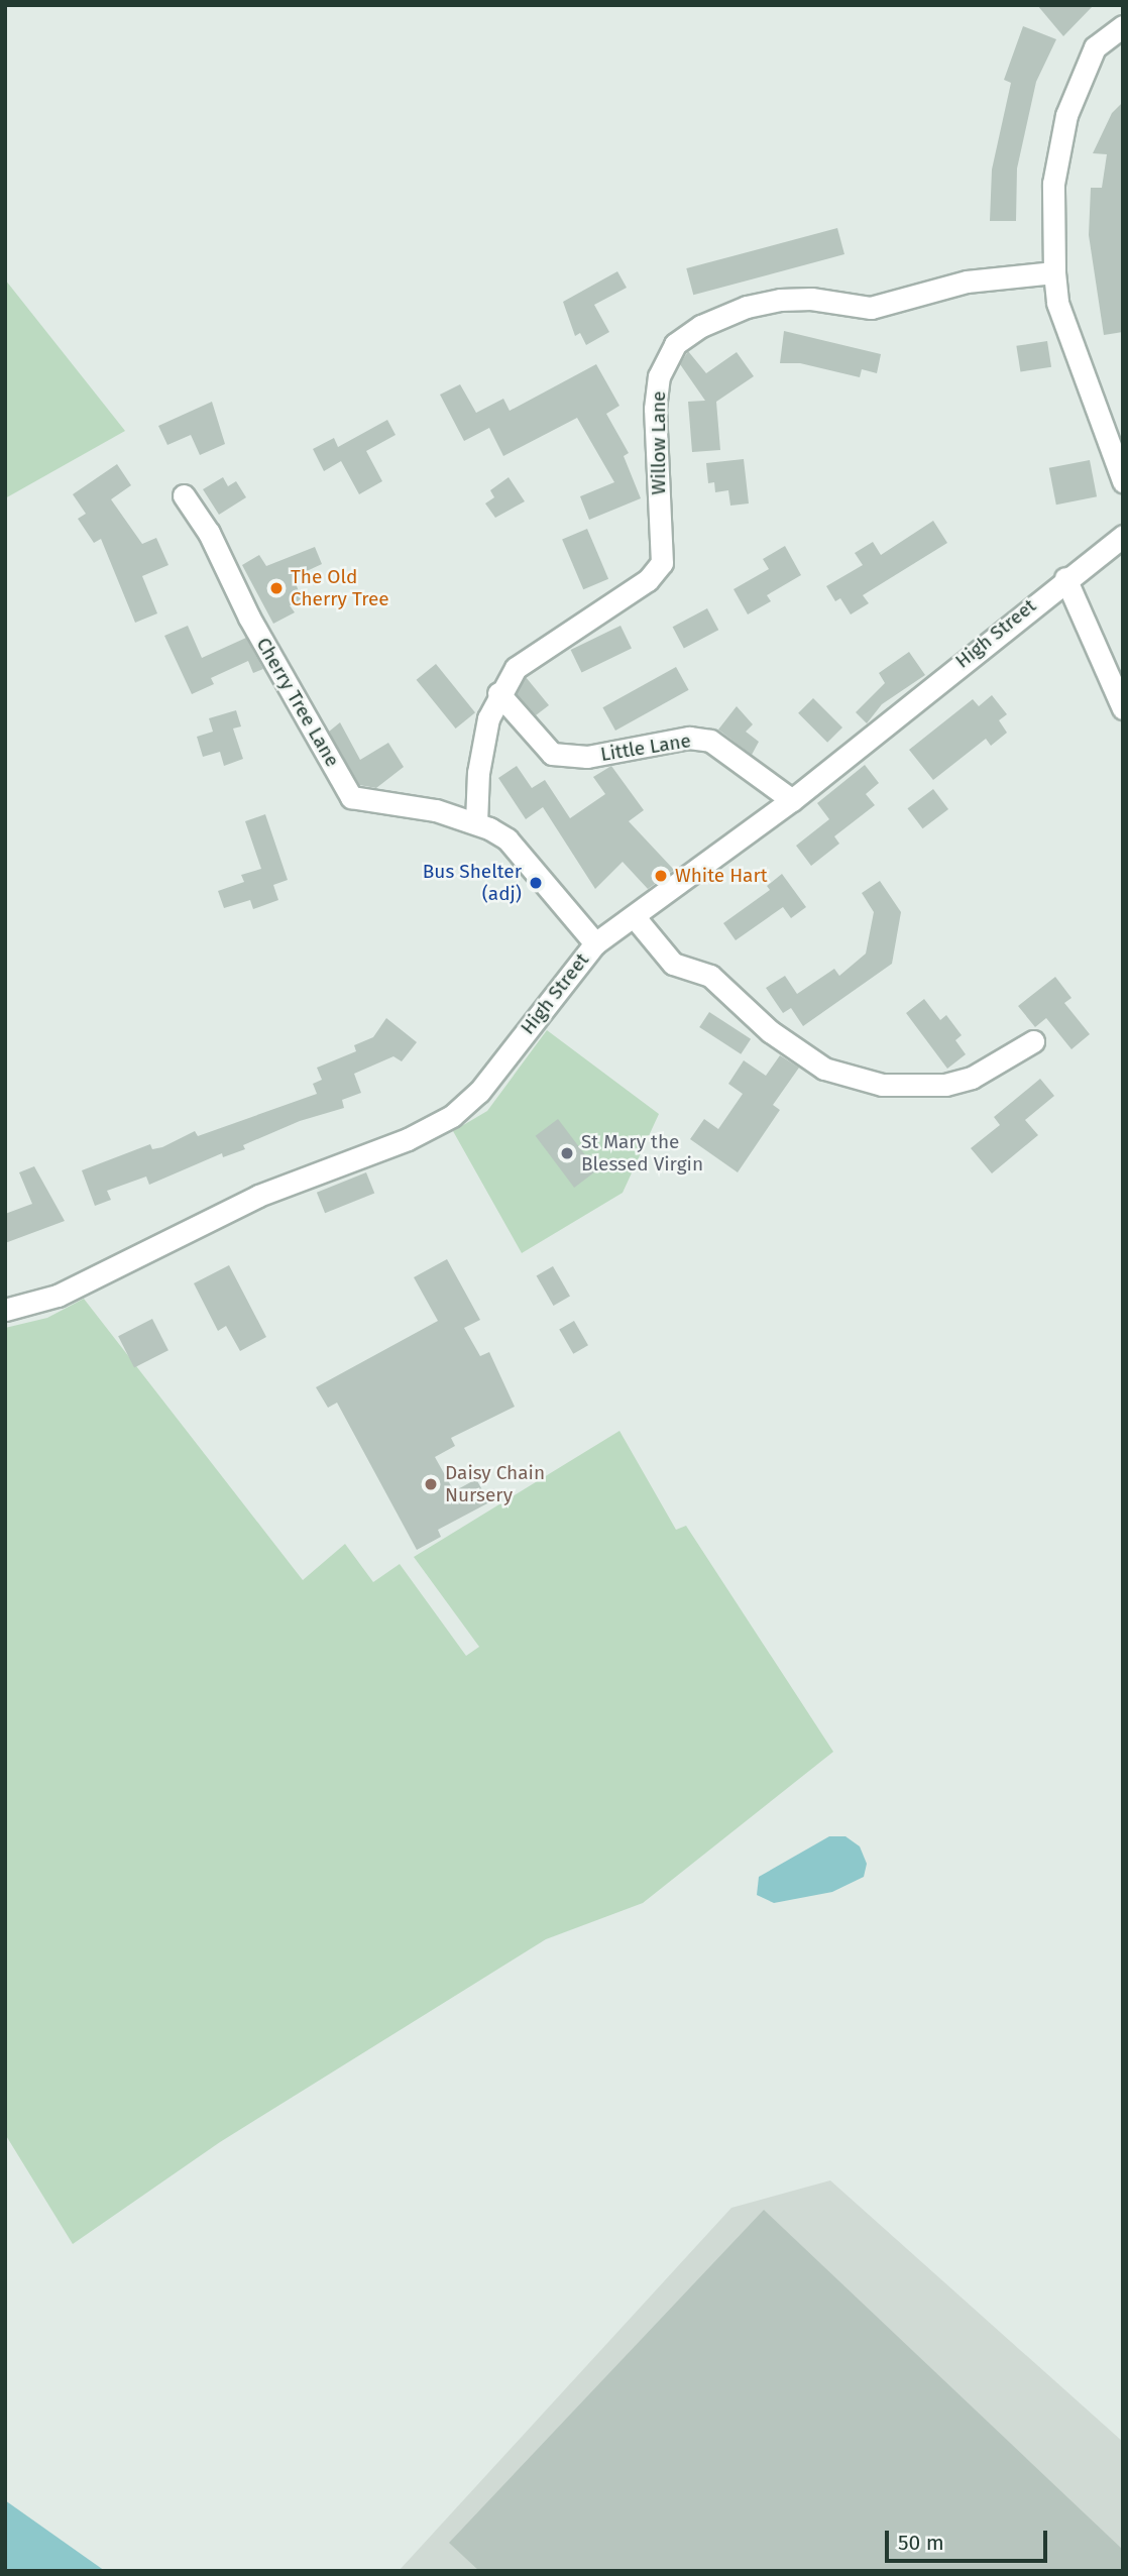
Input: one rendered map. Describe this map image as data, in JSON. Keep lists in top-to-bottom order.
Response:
{
  "streets": {
    "street": [
      "Willow Lane",
      "High Street",
      "Cherry Tree Lane",
      "Little Lane"
    ]
  },
  "crossings": [
    ["Willow Lane", "Cherry Tree Lane"],
    ["Willow Lane", "Little Lane"],
    ["High Street", "Cherry Tree Lane"],
    ["High Street", "Little Lane"]
  ],
  "places": [
    "The Old Cherry Tree",
    "White Hart",
    "Bus Shelter (adj)",
    "St Mary the Blessed Virgin",
    "Daisy Chain Nursery"
  ],
  "scale_bar": "50 m"
}
